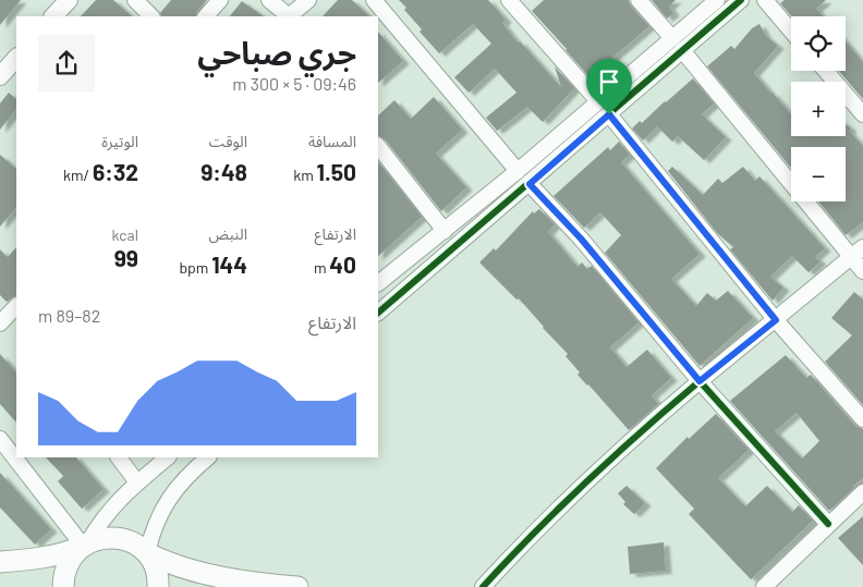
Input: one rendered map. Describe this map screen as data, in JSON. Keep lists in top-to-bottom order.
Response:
{
  "page": {
    "map_buttons": ["+", "−"],
    "heading": ["جري صباحي", "09:46 · 5 × 300 m"],
    "stats": [
      ["المسافة", "1.50 km"],
      ["الوقت", "9:48"],
      ["الوتيرة", "6:32 /km"],
      ["الارتفاع", "40 m"],
      ["النبض", "144 bpm"],
      ["kcal", "99"]
    ],
    "chart": ["الارتفاع", "82–89 m"]
  }
}
